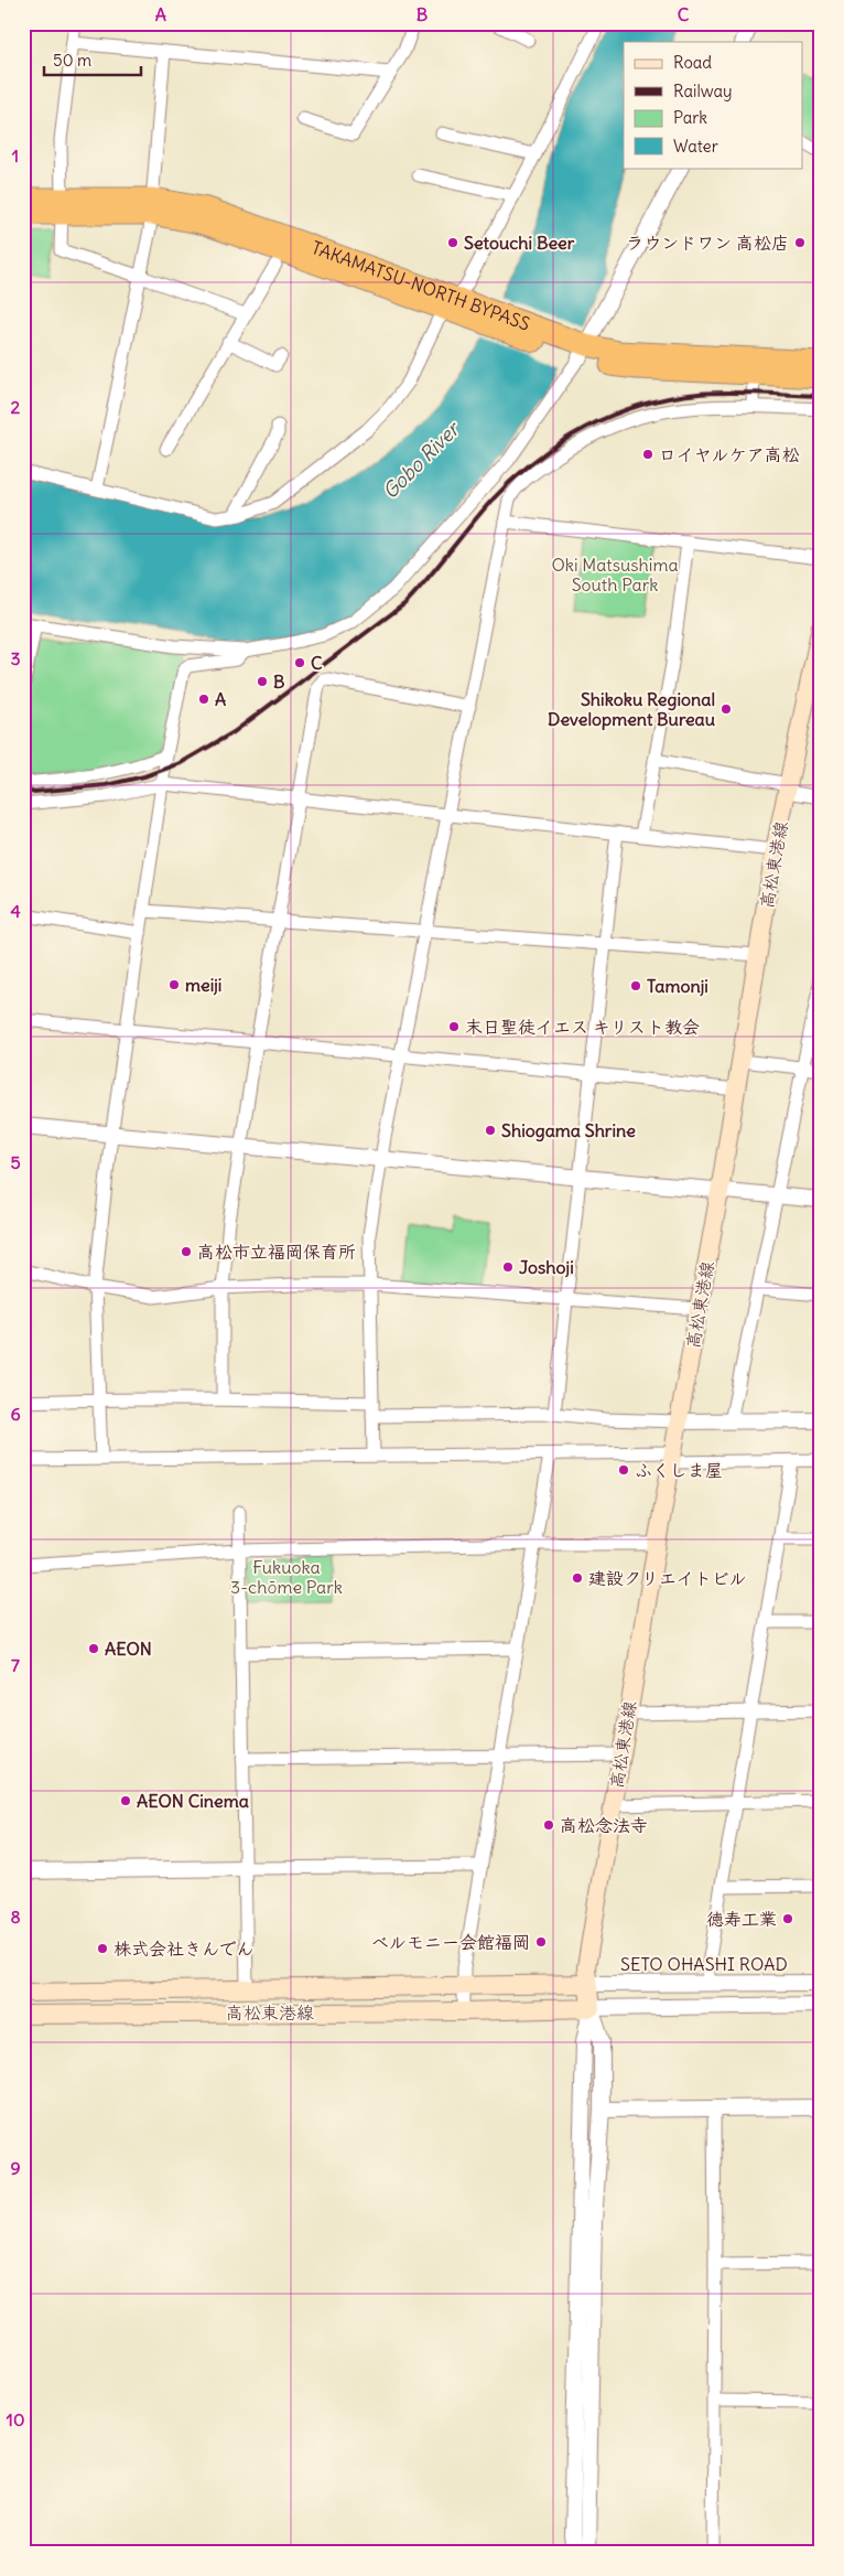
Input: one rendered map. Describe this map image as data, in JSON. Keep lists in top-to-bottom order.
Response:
{
  "streets": {
    "highway": ["TAKAMATSU-NORTH BYPASS"],
    "main road": ["高松東港線"],
    "street": ["SETO OHASHI ROAD"]
  },
  "crossings": [
    ["高松東港線", "SETO OHASHI ROAD"]
  ],
  "water": ["Gobo River"],
  "parks": ["Oki Matsushima South Park", "Fukuoka 3-chōme Park"],
  "places": [
    "Setouchi Beer",
    "ラウンドワン 高松店",
    "ロイヤルケア高松",
    "C",
    "B",
    "A",
    "Shikoku Regional Development Bureau",
    "meiji",
    "Tamonji",
    "末日聖徒イエス キリスト教会",
    "Shiogama Shrine",
    "高松市立福岡保育所",
    "Joshoji",
    "ふくしま屋",
    "建設クリエイトビル",
    "AEON",
    "AEON Cinema",
    "高松念法寺",
    "徳寿工業",
    "ベルモニー会館福岡",
    "株式会社きんでん"
  ],
  "legend": [
    "Road",
    "Railway",
    "Park",
    "Water"
  ],
  "scale_bar": "50 m",
  "grid": {
    "columns": ["A", "B", "C"],
    "rows": [
      "1",
      "2",
      "3",
      "4",
      "5",
      "6",
      "7",
      "8",
      "9",
      "10"
    ]
  }
}
